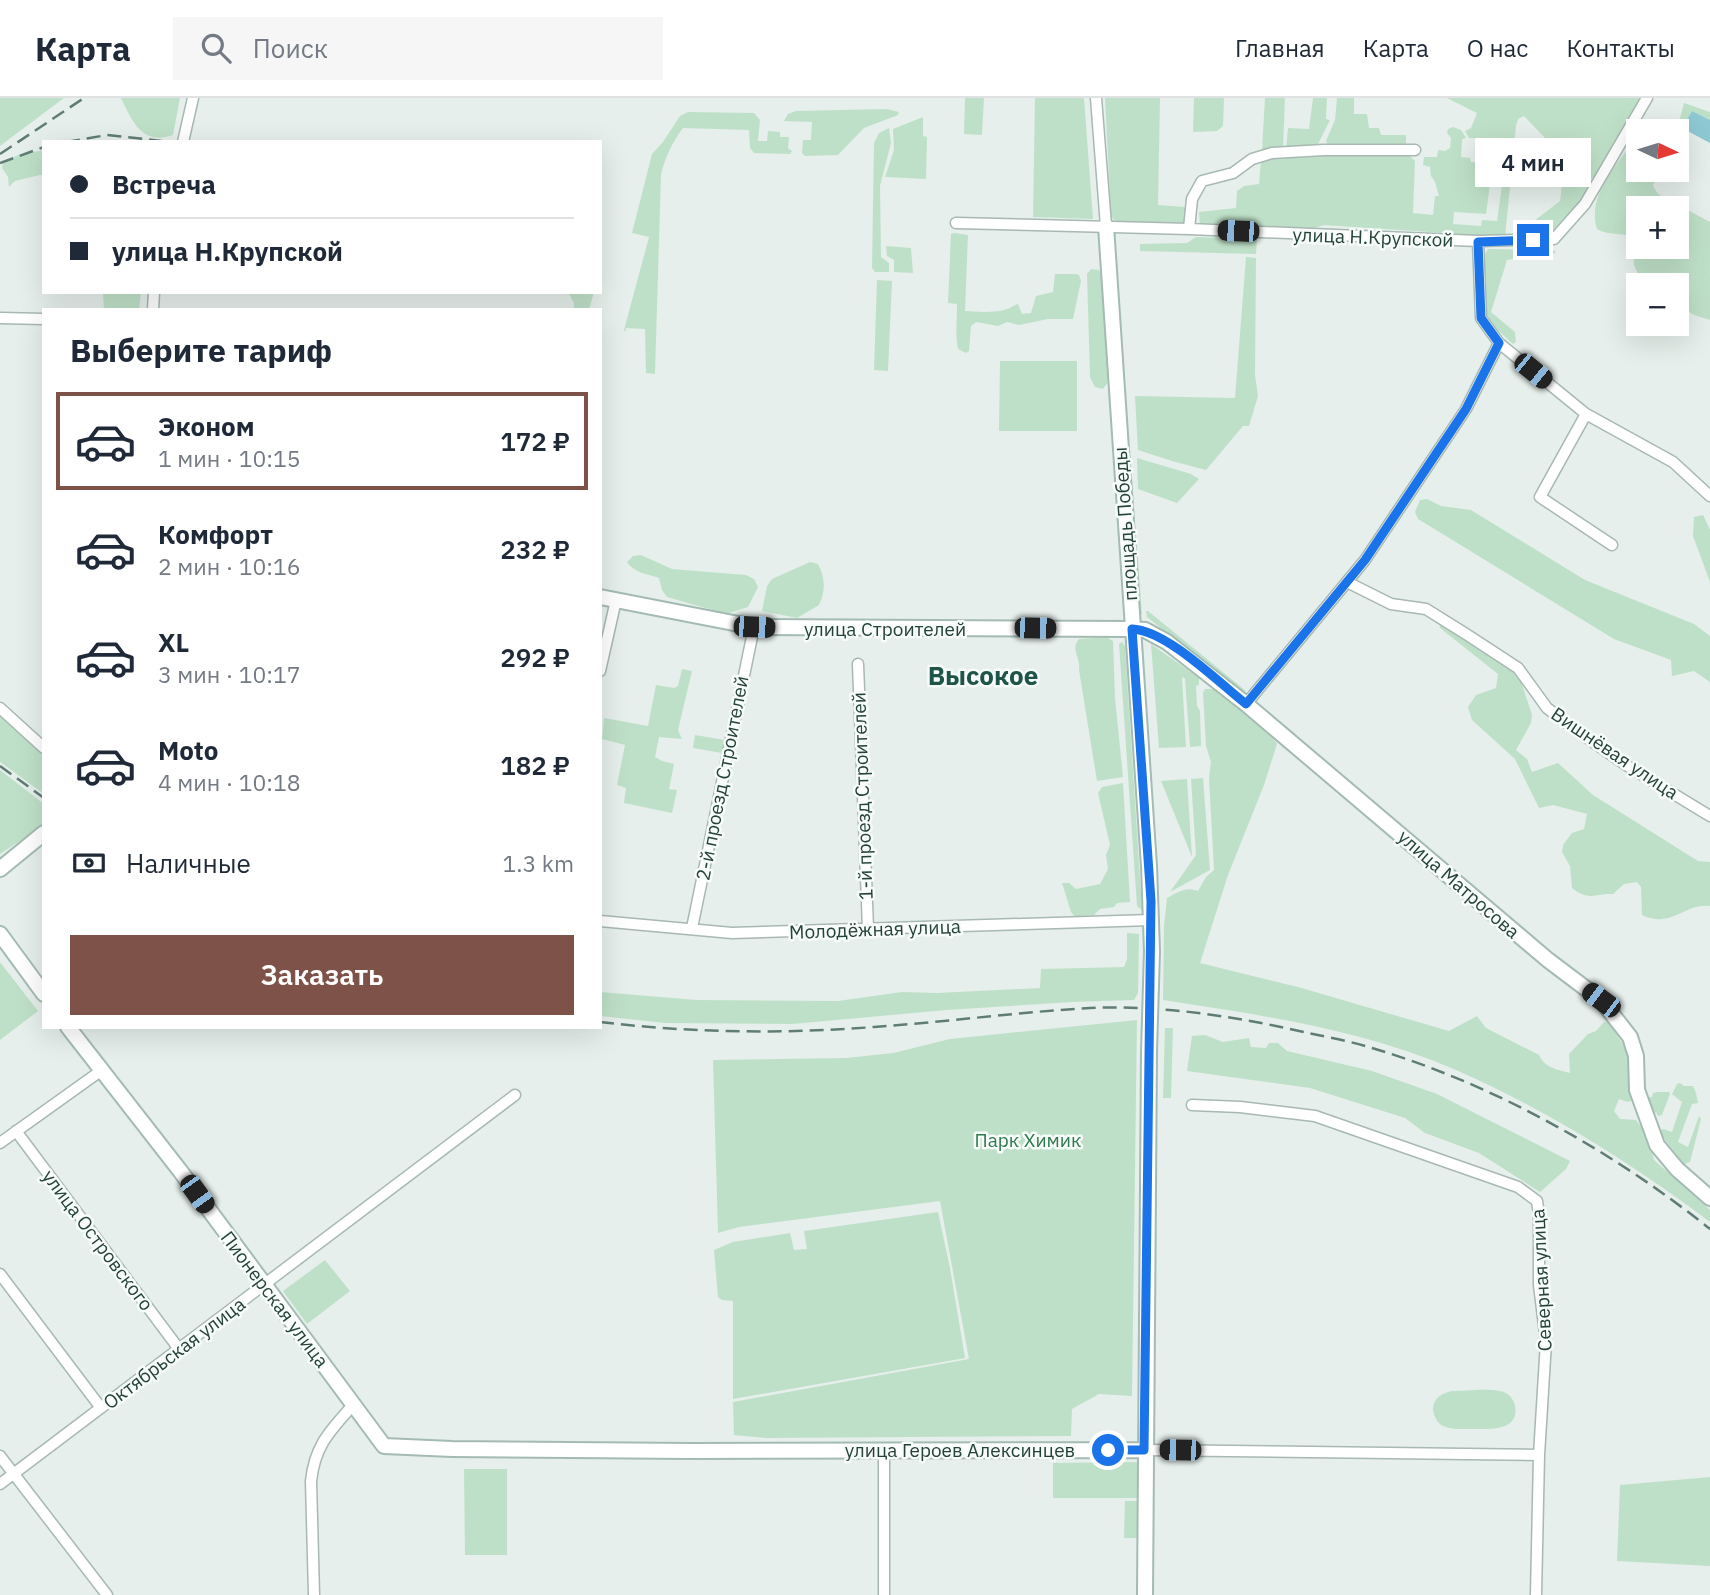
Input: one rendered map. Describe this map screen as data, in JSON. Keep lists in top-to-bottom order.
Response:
{
  "streets": {
    "street": [
      "улица Н.Крупской",
      "площадь Победы",
      "улица Строителей",
      "Вишнёвая улица",
      "2-й проезд Строителей",
      "1-й проезд Строителей",
      "улица Матросова",
      "Молодёжная улица",
      "улица Островского",
      "Северная улица",
      "Пионерская улица",
      "Октябрьская улица",
      "улица Героев Алексинцев"
    ]
  },
  "crossings": [
    ["улица Н.Крупской", "площадь Победы"],
    ["площадь Победы", "улица Строителей"],
    ["площадь Победы", "улица Матросова"],
    ["площадь Победы", "Молодёжная улица"],
    ["площадь Победы", "улица Героев Алексинцев"],
    ["улица Строителей", "2-й проезд Строителей"],
    ["улица Строителей", "улица Матросова"],
    ["2-й проезд Строителей", "Молодёжная улица"],
    ["1-й проезд Строителей", "Молодёжная улица"],
    ["улица Островского", "Октябрьская улица"],
    ["Северная улица", "улица Героев Алексинцев"],
    ["Пионерская улица", "Октябрьская улица"],
    ["Пионерская улица", "улица Героев Алексинцев"]
  ],
  "districts": ["Высокое"],
  "parks": ["Парк Химик"],
  "north": "right",
  "page": {
    "header": "Карта",
    "search": "Поиск",
    "nav": [
      "Главная",
      "Карта",
      "О нас",
      "Контакты"
    ],
    "map_buttons": ["+", "−"],
    "bubble": "4 мин",
    "banner": ["Встреча", "улица Н.Крупской"],
    "heading": "Выберите тариф",
    "list": [
      {
        "name": "Эконом",
        "note": "1 мин · 10:15",
        "value": "172 ₽"
      },
      {
        "name": "Комфорт",
        "note": "2 мин · 10:16",
        "value": "232 ₽"
      },
      {
        "name": "XL",
        "note": "3 мин · 10:17",
        "value": "292 ₽"
      },
      {
        "name": "Moto",
        "note": "4 мин · 10:18",
        "value": "182 ₽"
      }
    ],
    "pay": ["Наличные", "1.3 km"],
    "buttons": "Заказать"
  }
}
